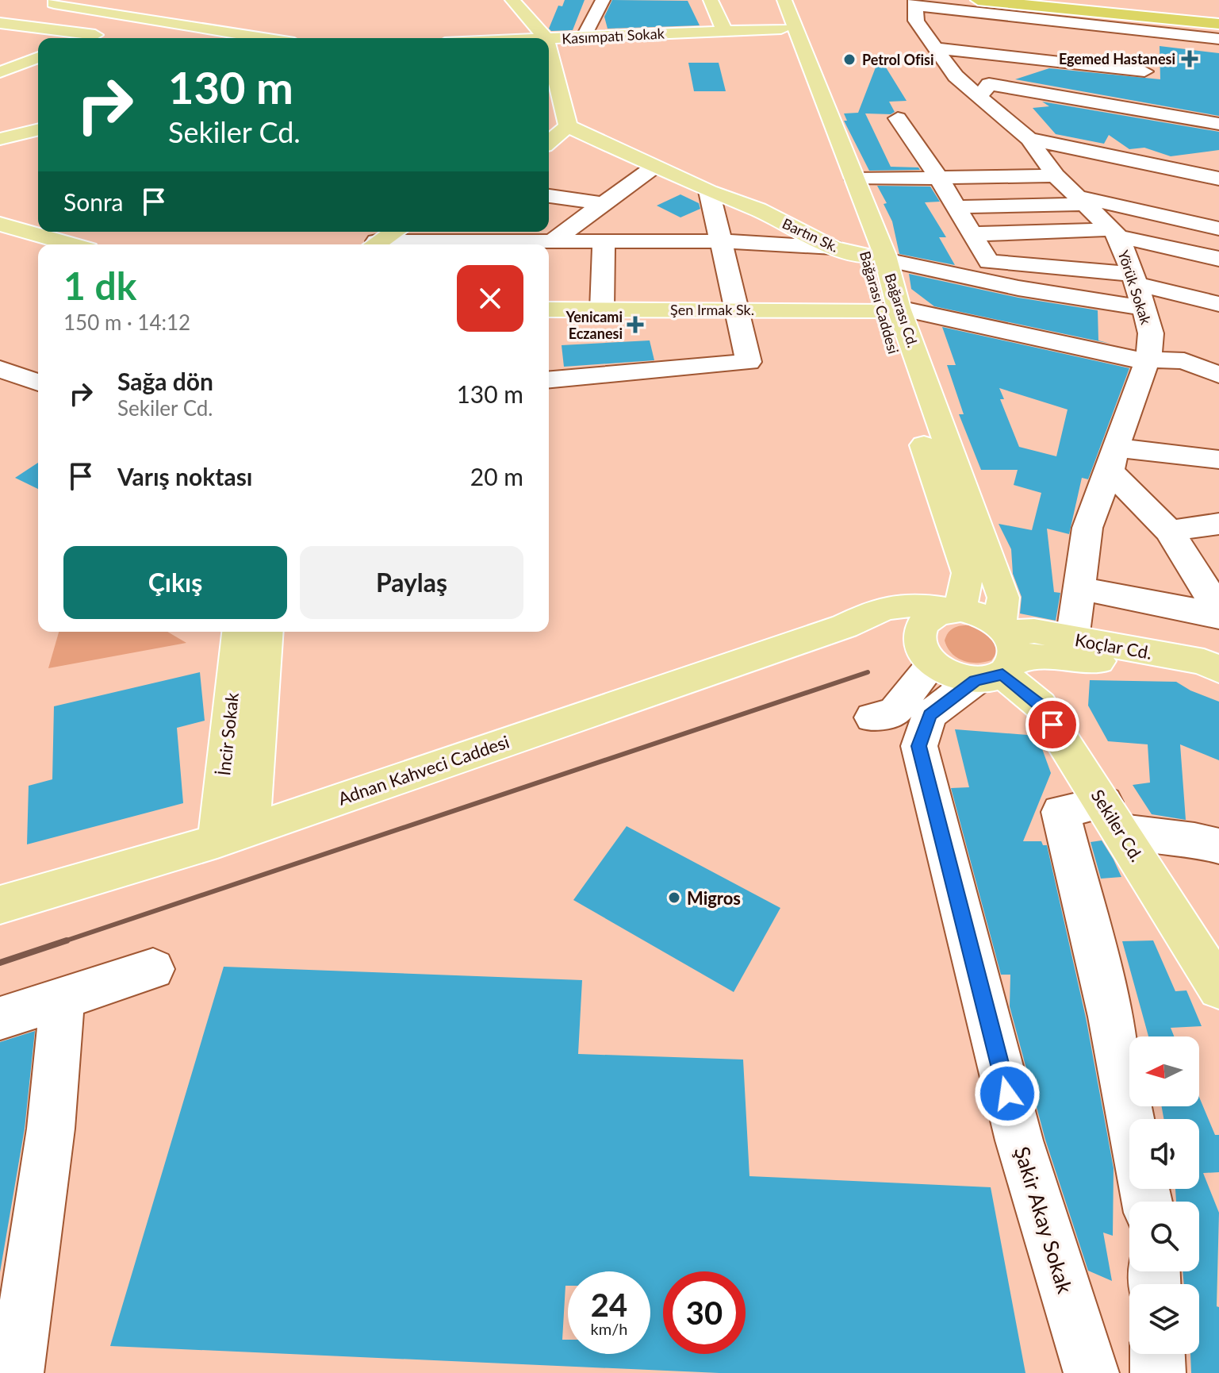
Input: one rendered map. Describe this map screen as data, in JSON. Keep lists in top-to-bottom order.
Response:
{
  "streets": {
    "main road": [
      "Kasımpatı Sokak",
      "Bartın Sk.",
      "Bağarası Caddesi",
      "Şen Irmak Sk.",
      "Bağarası Cd.",
      "Koçlar Cd.",
      "İncir Sokak",
      "Adnan Kahveci Caddesi",
      "Sekiler Cd."
    ],
    "street": ["Yörük Sokak", "Şakir Akay Sokak"]
  },
  "crossings": [
    ["Kasımpatı Sokak", "Bağarası Caddesi"],
    ["Bartın Sk.", "Yörük Sokak"],
    ["Bartın Sk.", "Bağarası Caddesi"],
    ["Bartın Sk.", "Bağarası Cd."],
    ["Bağarası Caddesi", "Şen Irmak Sk."],
    ["Bağarası Caddesi", "Bağarası Cd."],
    ["Şen Irmak Sk.", "Bağarası Cd."],
    ["Bağarası Cd.", "Koçlar Cd."],
    ["Bağarası Cd.", "Sekiler Cd."],
    ["Koçlar Cd.", "Sekiler Cd."],
    ["İncir Sokak", "Adnan Kahveci Caddesi"]
  ],
  "places": {
    "health": ["Egemed Hastanesi", "Yenicami Eczanesi"],
    "other": ["Petrol Ofisi", "Migros"]
  },
  "north": "left",
  "page": {
    "turn": ["130 m", "Sekiler Cd."],
    "then": "Sonra",
    "heading": ["1 dk", "150 m · 14:12"],
    "list": [
      {
        "name": "Sağa dön",
        "note": "Sekiler Cd.",
        "value": "130 m"
      },
      {
        "name": "Varış noktası",
        "value": "20 m"
      }
    ],
    "buttons": ["Çıkış", "Paylaş"],
    "speed": "24 km/h",
    "limit": "30"
  }
}
